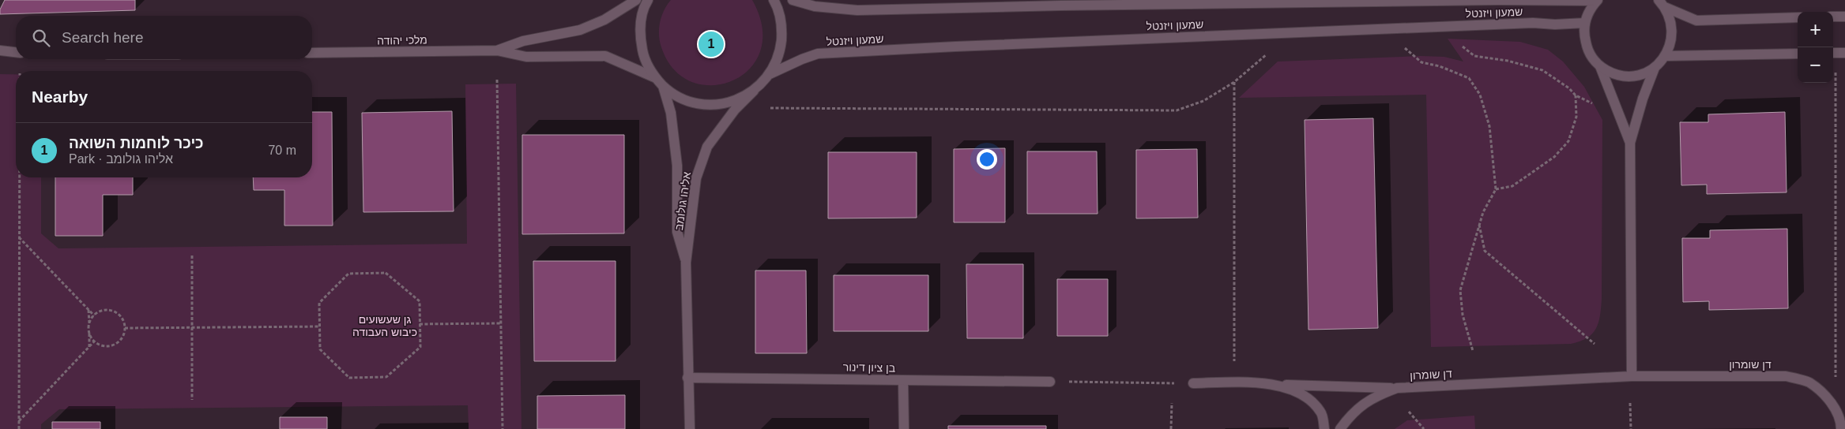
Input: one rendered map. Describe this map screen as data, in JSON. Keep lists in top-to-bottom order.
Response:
{
  "streets": {
    "street": [
      "שמעון ויזנטל",
      "מלכי יהודה",
      "אליהו גולומב",
      "דן שומרון",
      "בן ציון דינור"
    ]
  },
  "crossings": [
    ["שמעון ויזנטל", "אליהו גולומב"],
    ["אליהו גולומב", "בן ציון דינור"]
  ],
  "parks": ["גן שעשועים כיבוש העבודה"],
  "page": {
    "map_buttons": ["+", "−"],
    "search": "Search here",
    "pins": "1",
    "heading": "Nearby",
    "list": [
      {
        "mark": "1",
        "name": "כיכר לוחמות השואה",
        "note": "Park · אליהו גולומב",
        "value": "70 m"
      }
    ]
  }
}
